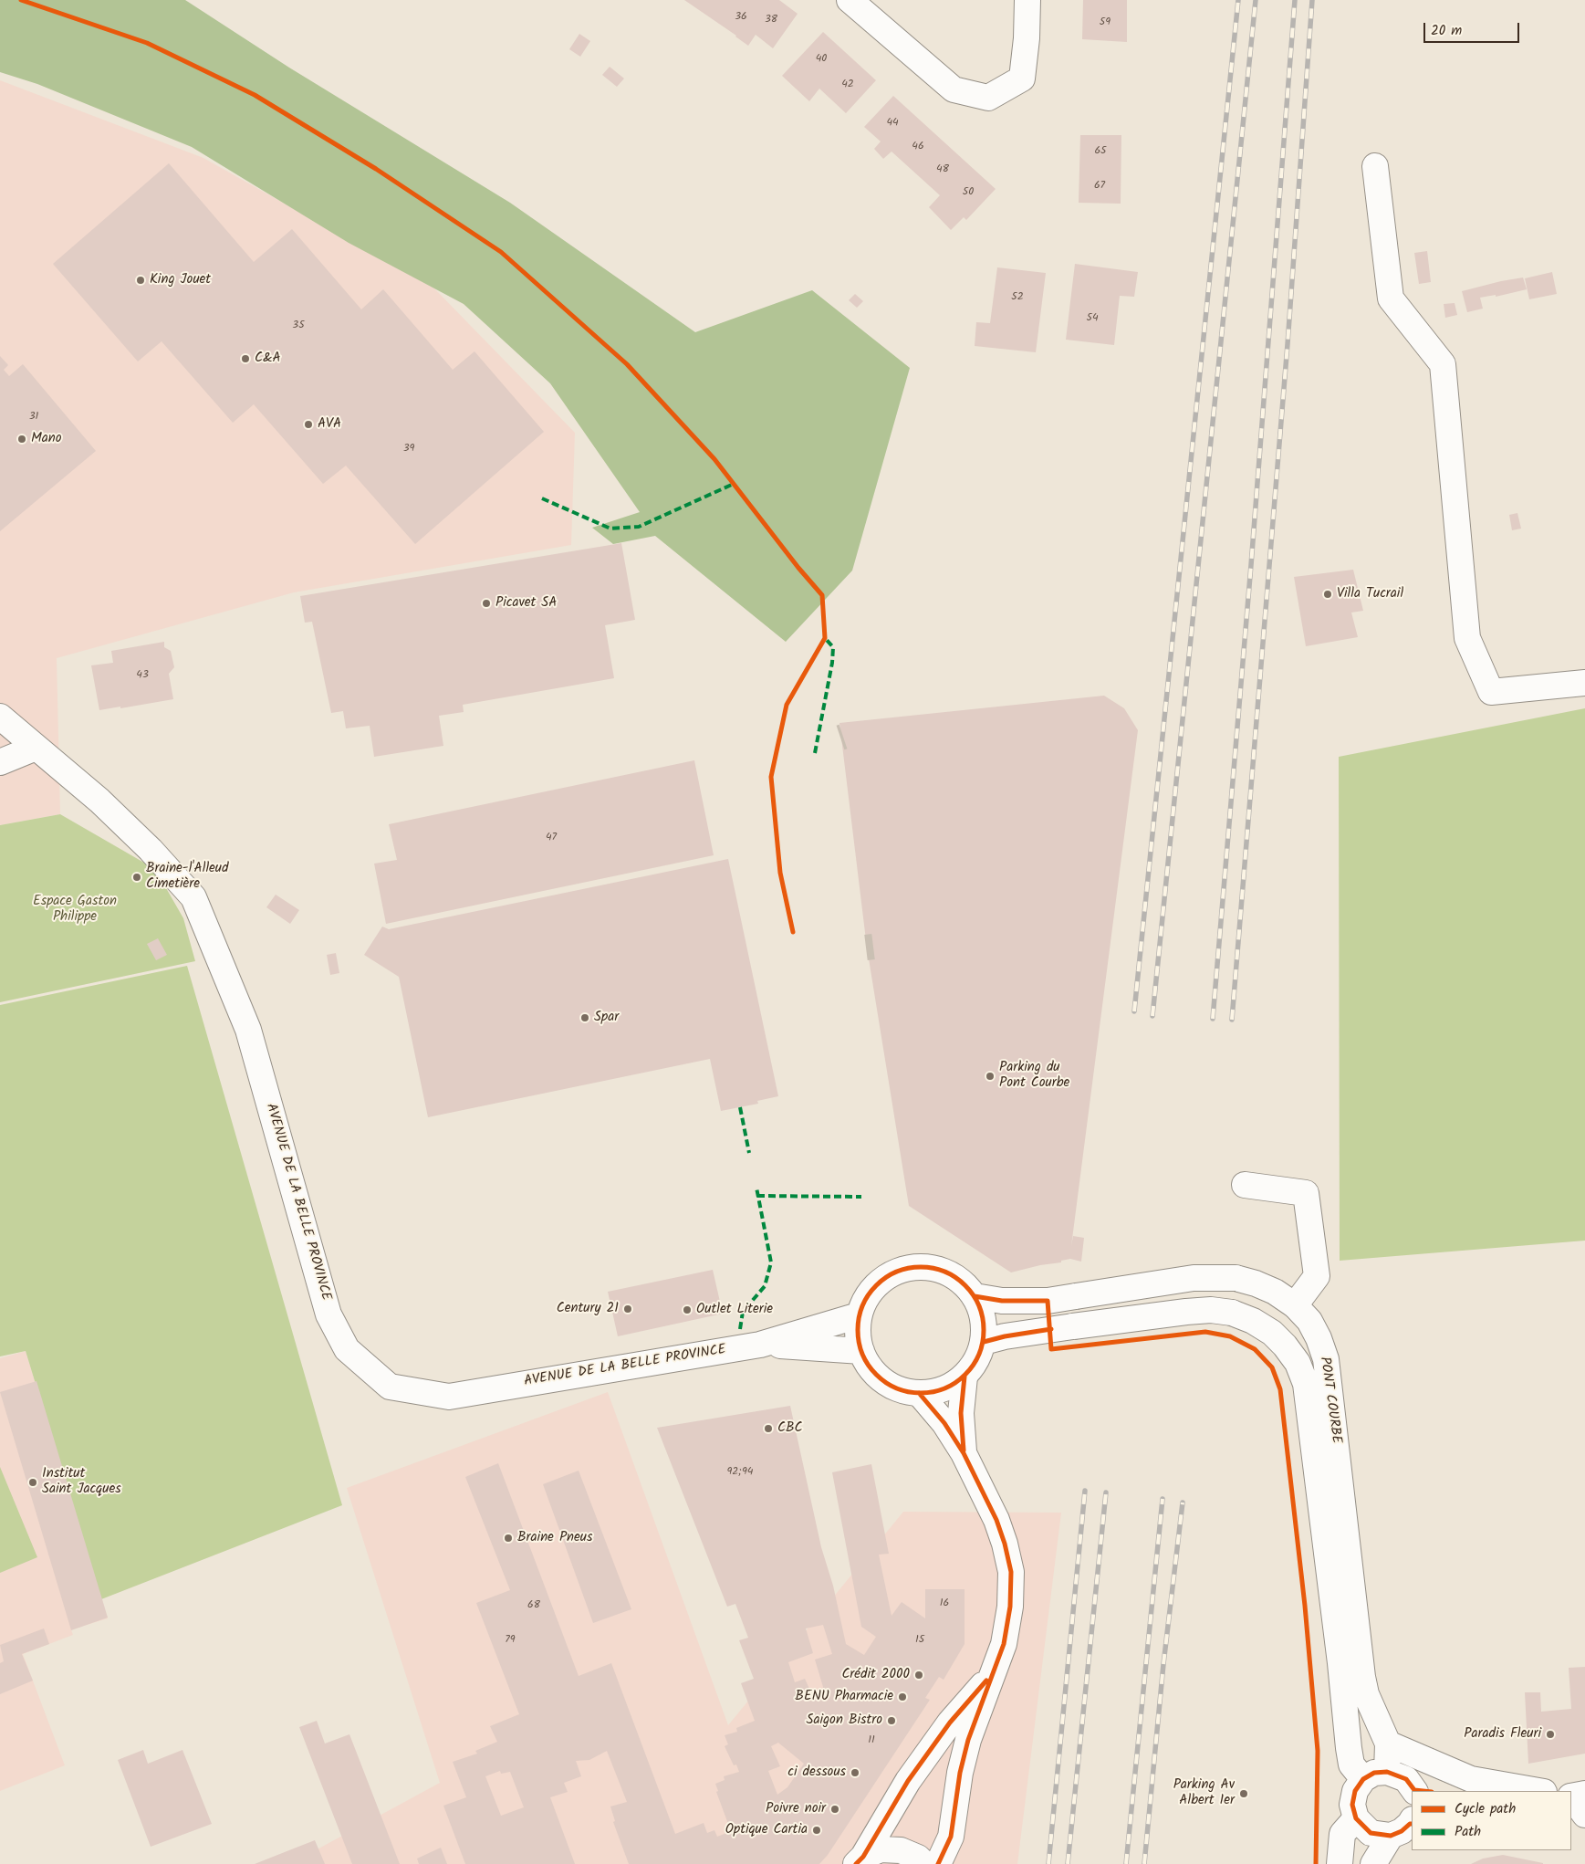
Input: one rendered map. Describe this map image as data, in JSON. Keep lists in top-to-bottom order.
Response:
{
  "streets": {
    "main road": ["AVENUE DE LA BELLE PROVINCE", "PONT COURBE"]
  },
  "crossings": [
    ["AVENUE DE LA BELLE PROVINCE", "PONT COURBE"]
  ],
  "parks": ["Espace Gaston Philippe"],
  "places": [
    "King Jouet",
    "C&A",
    "AVA",
    "Mano",
    "Villa Tucrail",
    "Picavet SA",
    "Braine-l'Alleud Cimetière",
    "Spar",
    "Parking du Pont Courbe",
    "Century 21",
    "Outlet Literie",
    "CBC",
    "Institut Saint Jacques",
    "Braine Pneus",
    "Crédit 2000",
    "BENU Pharmacie",
    "Saigon Bistro",
    "Paradis Fleuri",
    "ci dessous",
    "Parking Av Albert 1er",
    "Poivre noir",
    "Optique Cartia"
  ],
  "house_numbers": [
    "36",
    "38",
    "59",
    "40",
    "42",
    "44",
    "46",
    "65",
    "48",
    "67",
    "50",
    "52",
    "54",
    "35",
    "31",
    "39",
    "43",
    "47",
    "92;94",
    "16",
    "68",
    "79",
    "15",
    "11"
  ],
  "legend": ["Cycle path", "Path"],
  "scale_bar": "20 m"
}
